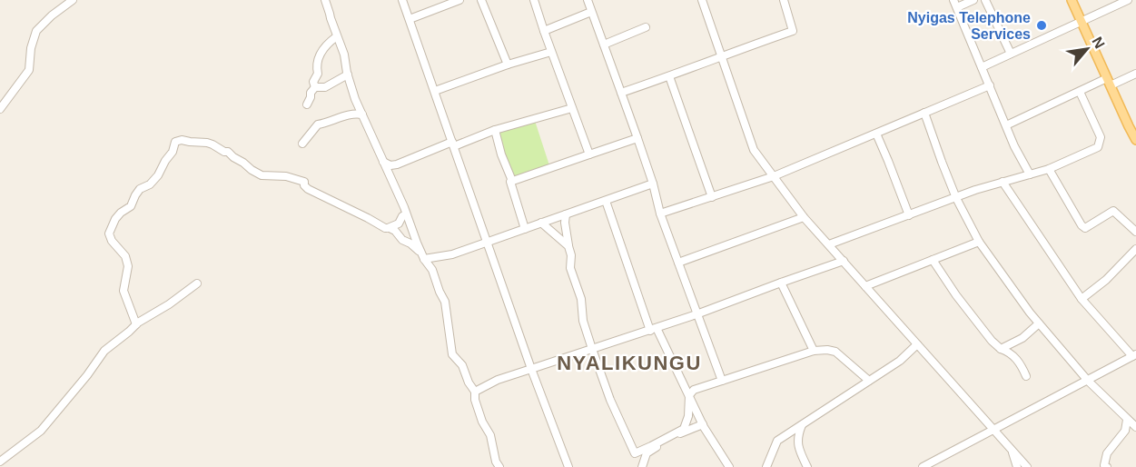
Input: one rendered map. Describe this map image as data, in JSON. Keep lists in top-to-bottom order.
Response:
{
  "districts": ["NYALIKUNGU"],
  "places": ["Nyigas Telephone Services"],
  "north": "top right"
}
